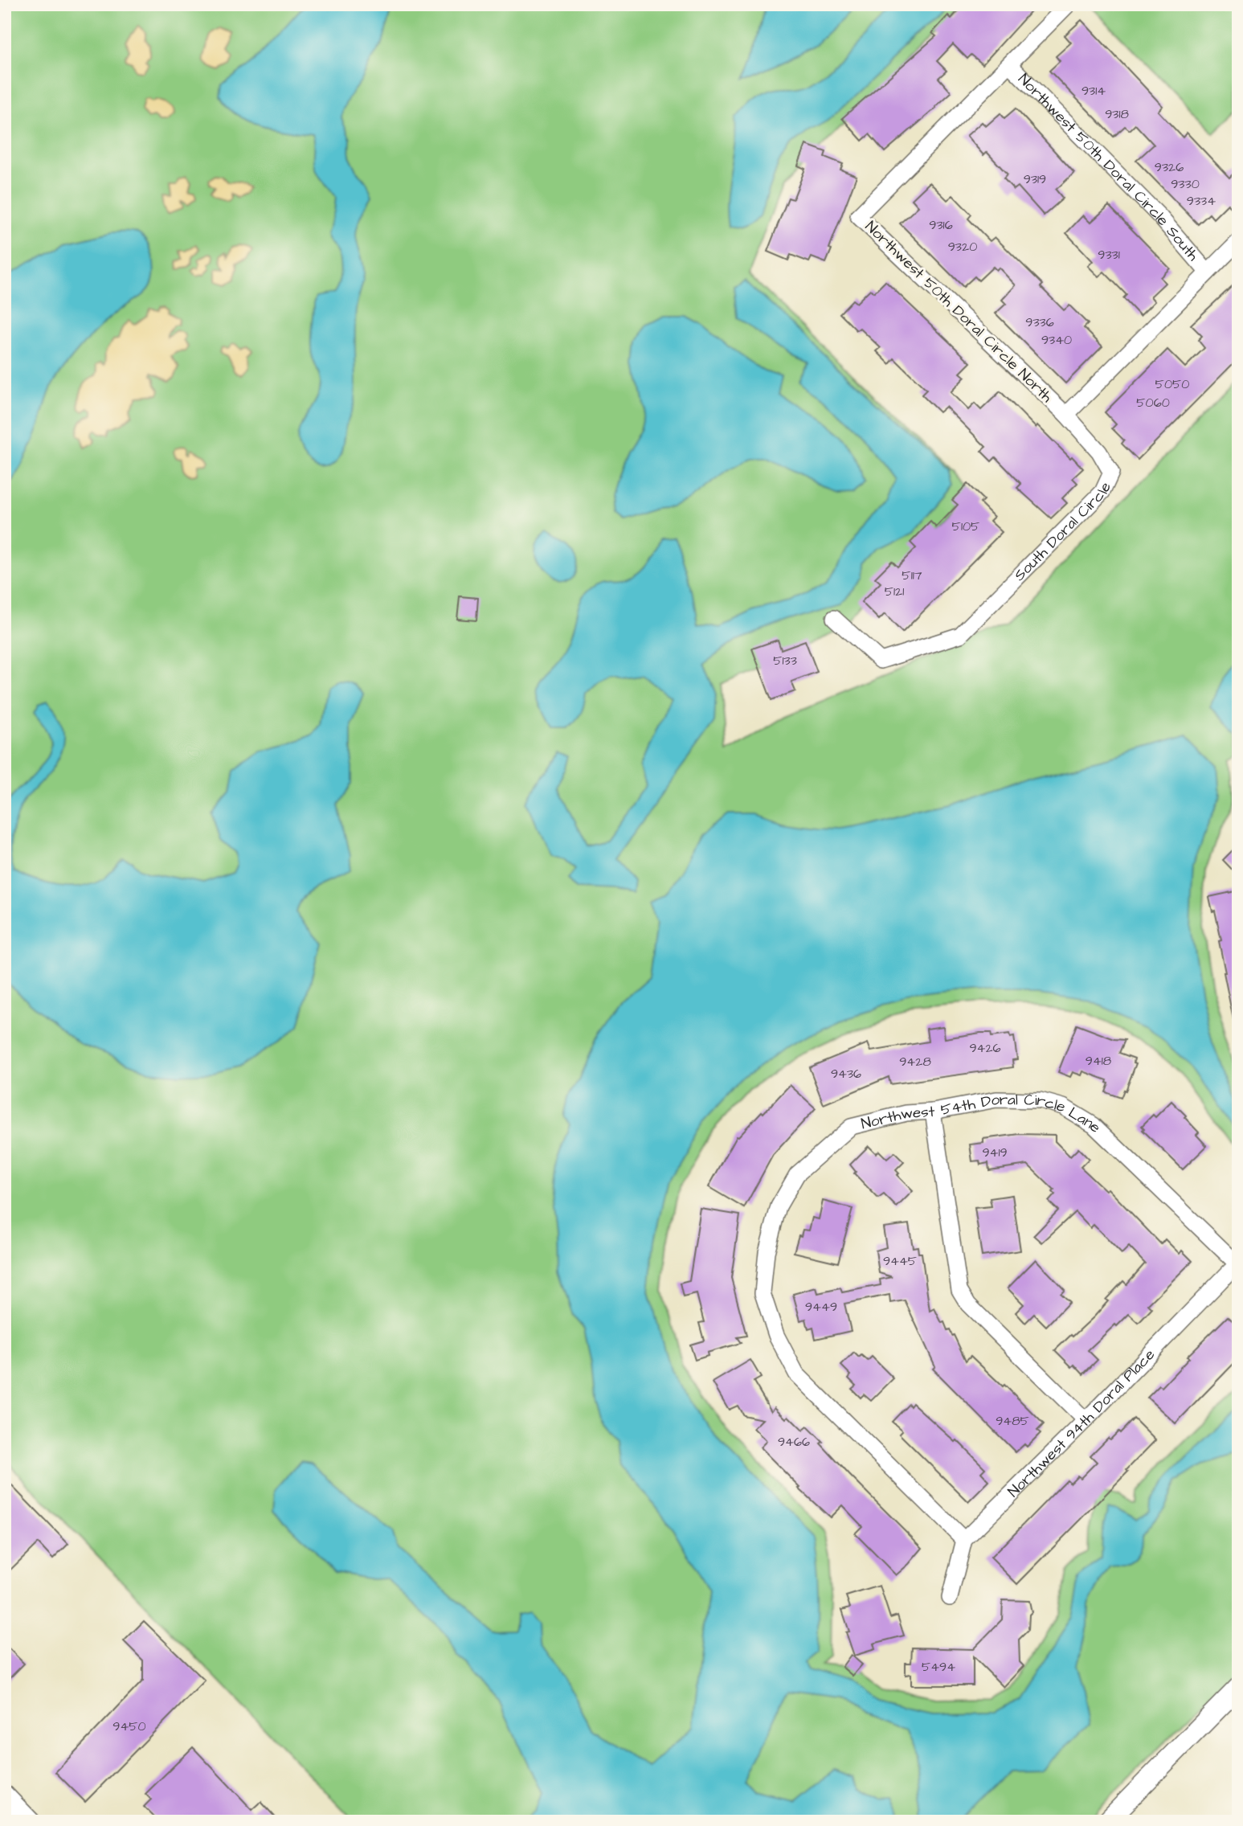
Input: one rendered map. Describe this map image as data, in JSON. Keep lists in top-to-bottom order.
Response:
{
  "streets": {
    "street": [
      "Northwest 50th Doral Circle South",
      "Northwest 50th Doral Circle North",
      "South Doral Circle",
      "Northwest 54th Doral Circle Lane",
      "Northwest 94th Doral Place"
    ]
  },
  "crossings": [
    ["Northwest 50th Doral Circle South", "Northwest 50th Doral Circle North"],
    ["Northwest 50th Doral Circle North", "South Doral Circle"],
    ["Northwest 54th Doral Circle Lane", "Northwest 94th Doral Place"]
  ],
  "house_numbers": [
    "9314",
    "9318",
    "9326",
    "9319",
    "9330",
    "9334",
    "9316",
    "9320",
    "9331",
    "9336",
    "9340",
    "5050",
    "5060",
    "5105",
    "5117",
    "5121",
    "5133",
    "9426",
    "9418",
    "9428",
    "9436",
    "9419",
    "9445",
    "9449",
    "9485",
    "9466",
    "5494",
    "9450"
  ]
}
